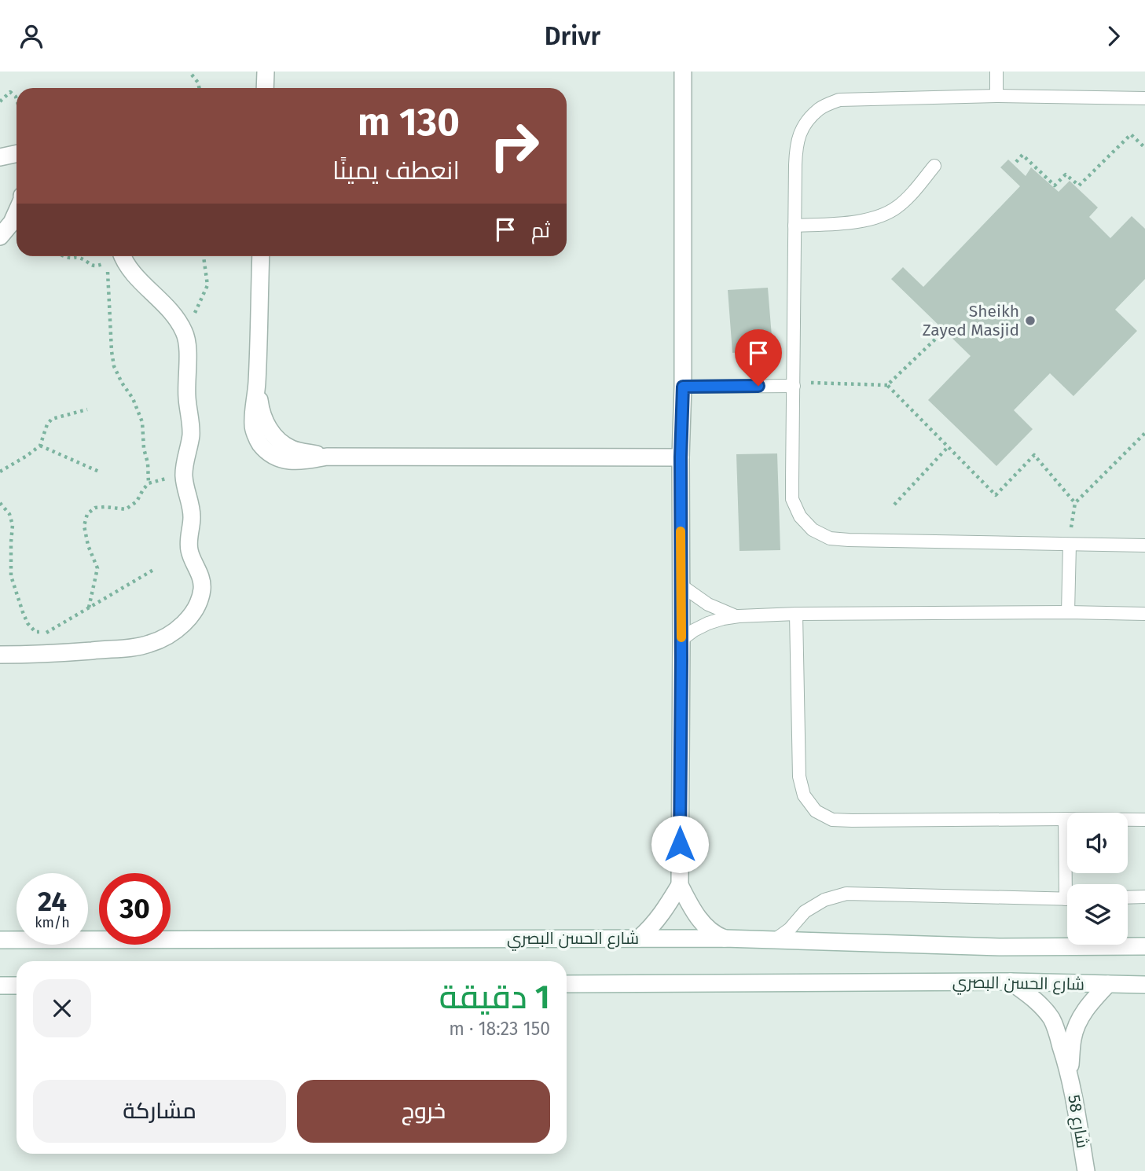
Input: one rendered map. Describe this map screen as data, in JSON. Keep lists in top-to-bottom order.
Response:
{
  "streets": {
    "street": ["شارع الحسن البصري", "شارع 58"]
  },
  "crossings": [
    ["شارع الحسن البصري", "شارع 58"]
  ],
  "places": ["Sheikh Zayed Masjid"],
  "page": {
    "header": "Drivr",
    "turn": ["130 m", "انعطف يمينًا"],
    "then": "ثم",
    "speed": "24 km/h",
    "limit": "30",
    "heading": ["1 دقيقة", "150 m · 18:23"],
    "buttons": ["خروج", "مشاركة"]
  }
}
